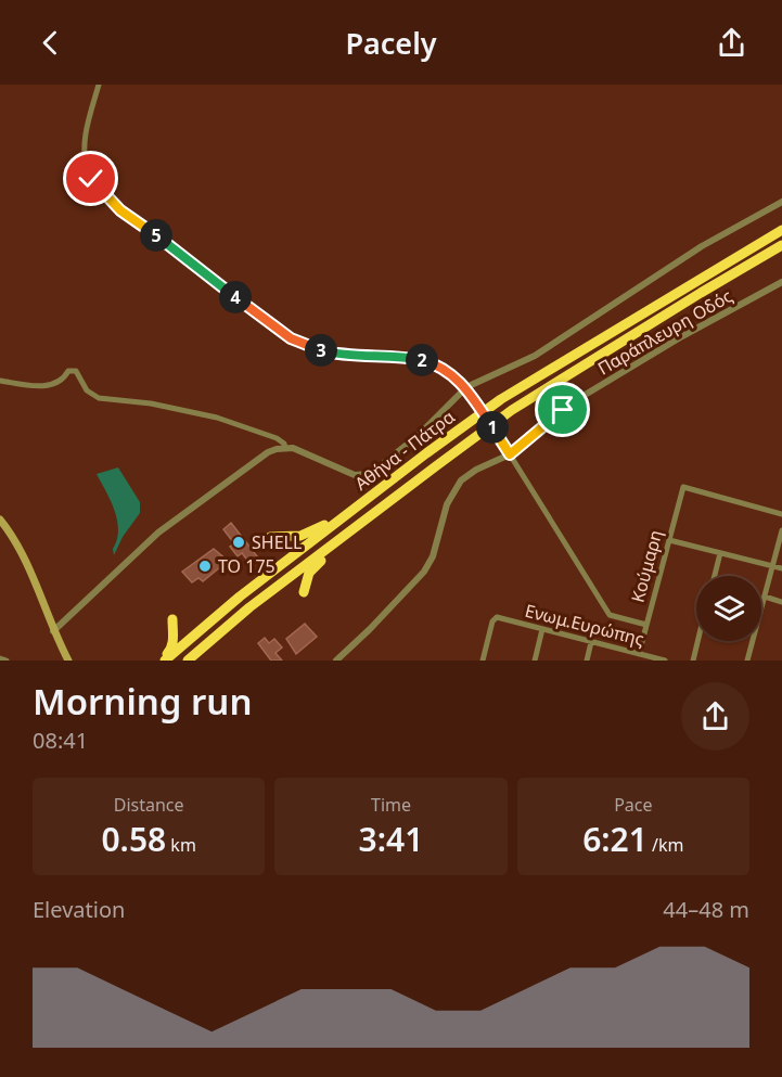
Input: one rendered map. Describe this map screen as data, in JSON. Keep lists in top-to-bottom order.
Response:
{
  "streets": {
    "highway": ["Αθήνα - Πάτρα"],
    "street": ["Παράπλευρη Οδός", "Κούμαρη", "Ενωμ.Ευρώπης"]
  },
  "crossings": [
    ["Κούμαρη", "Ενωμ.Ευρώπης"]
  ],
  "places": ["SHELL", "TO 175"],
  "page": {
    "header": "Pacely",
    "pins": [
      "5",
      "4",
      "3",
      "2",
      "1"
    ],
    "heading": ["Morning run", "08:41"],
    "stats": [
      ["Distance", "0.58 km"],
      ["Time", "3:41"],
      ["Pace", "6:21 /km"]
    ],
    "chart": ["Elevation", "44–48 m"]
  }
}
